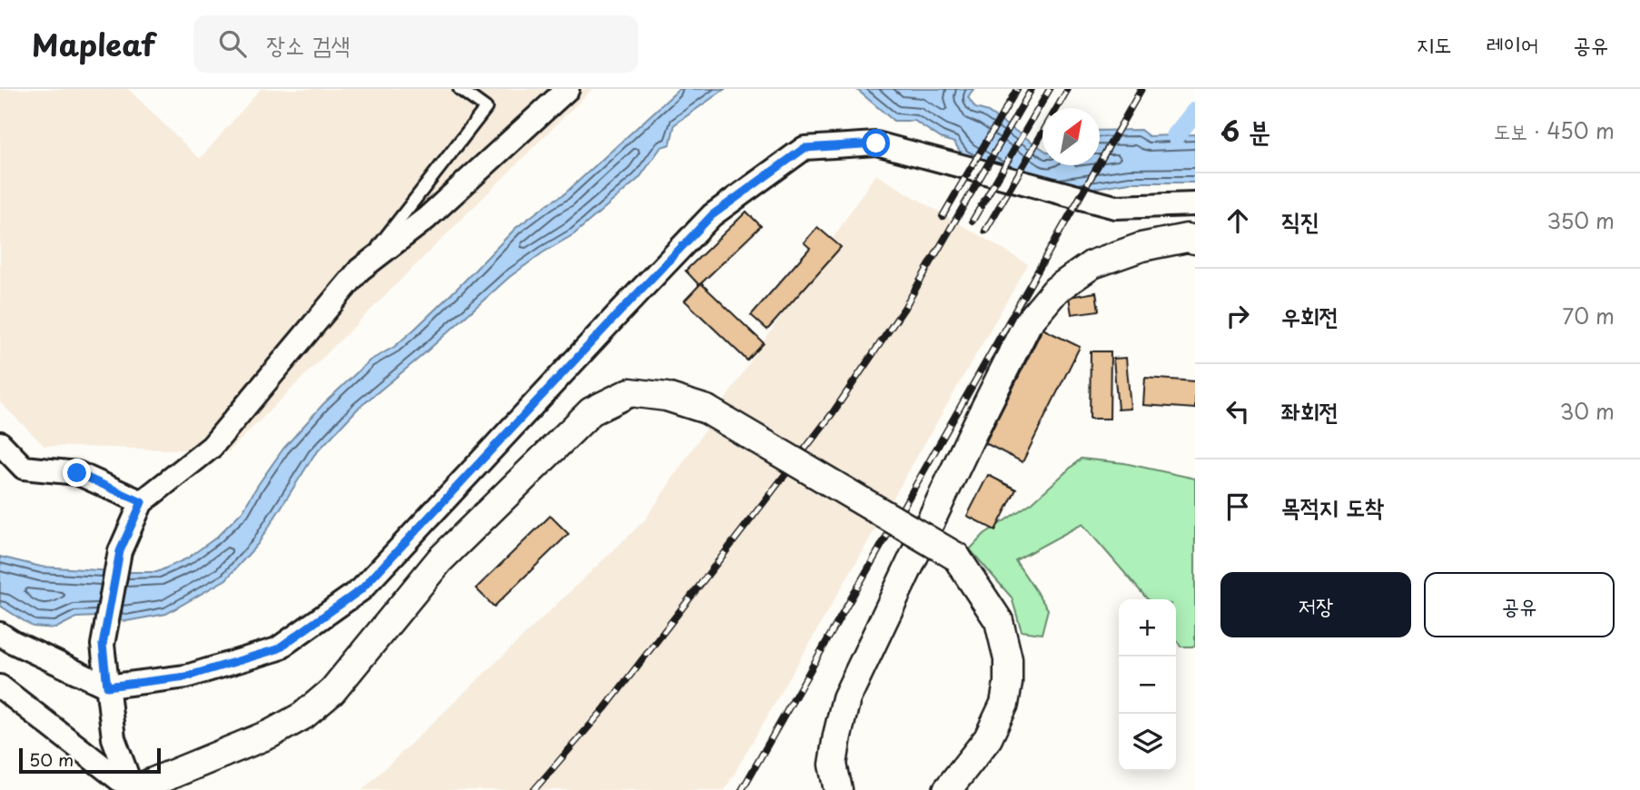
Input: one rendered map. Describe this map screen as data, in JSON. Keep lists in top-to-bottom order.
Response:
{
  "scale_bar": "50 m",
  "north": "top right",
  "page": {
    "header": "Mapleaf",
    "search": "장소 검색",
    "nav": ["지도", "레이어", "공유"],
    "heading": ["6 분", "도보 · 450 m"],
    "list": [
      ["직진", "350 m"],
      ["우회전", "70 m"],
      ["좌회전", "30 m"],
      "목적지 도착"
    ],
    "buttons": ["저장", "공유"],
    "map_buttons": ["+", "−"],
    "scale": "50 m"
  }
}
